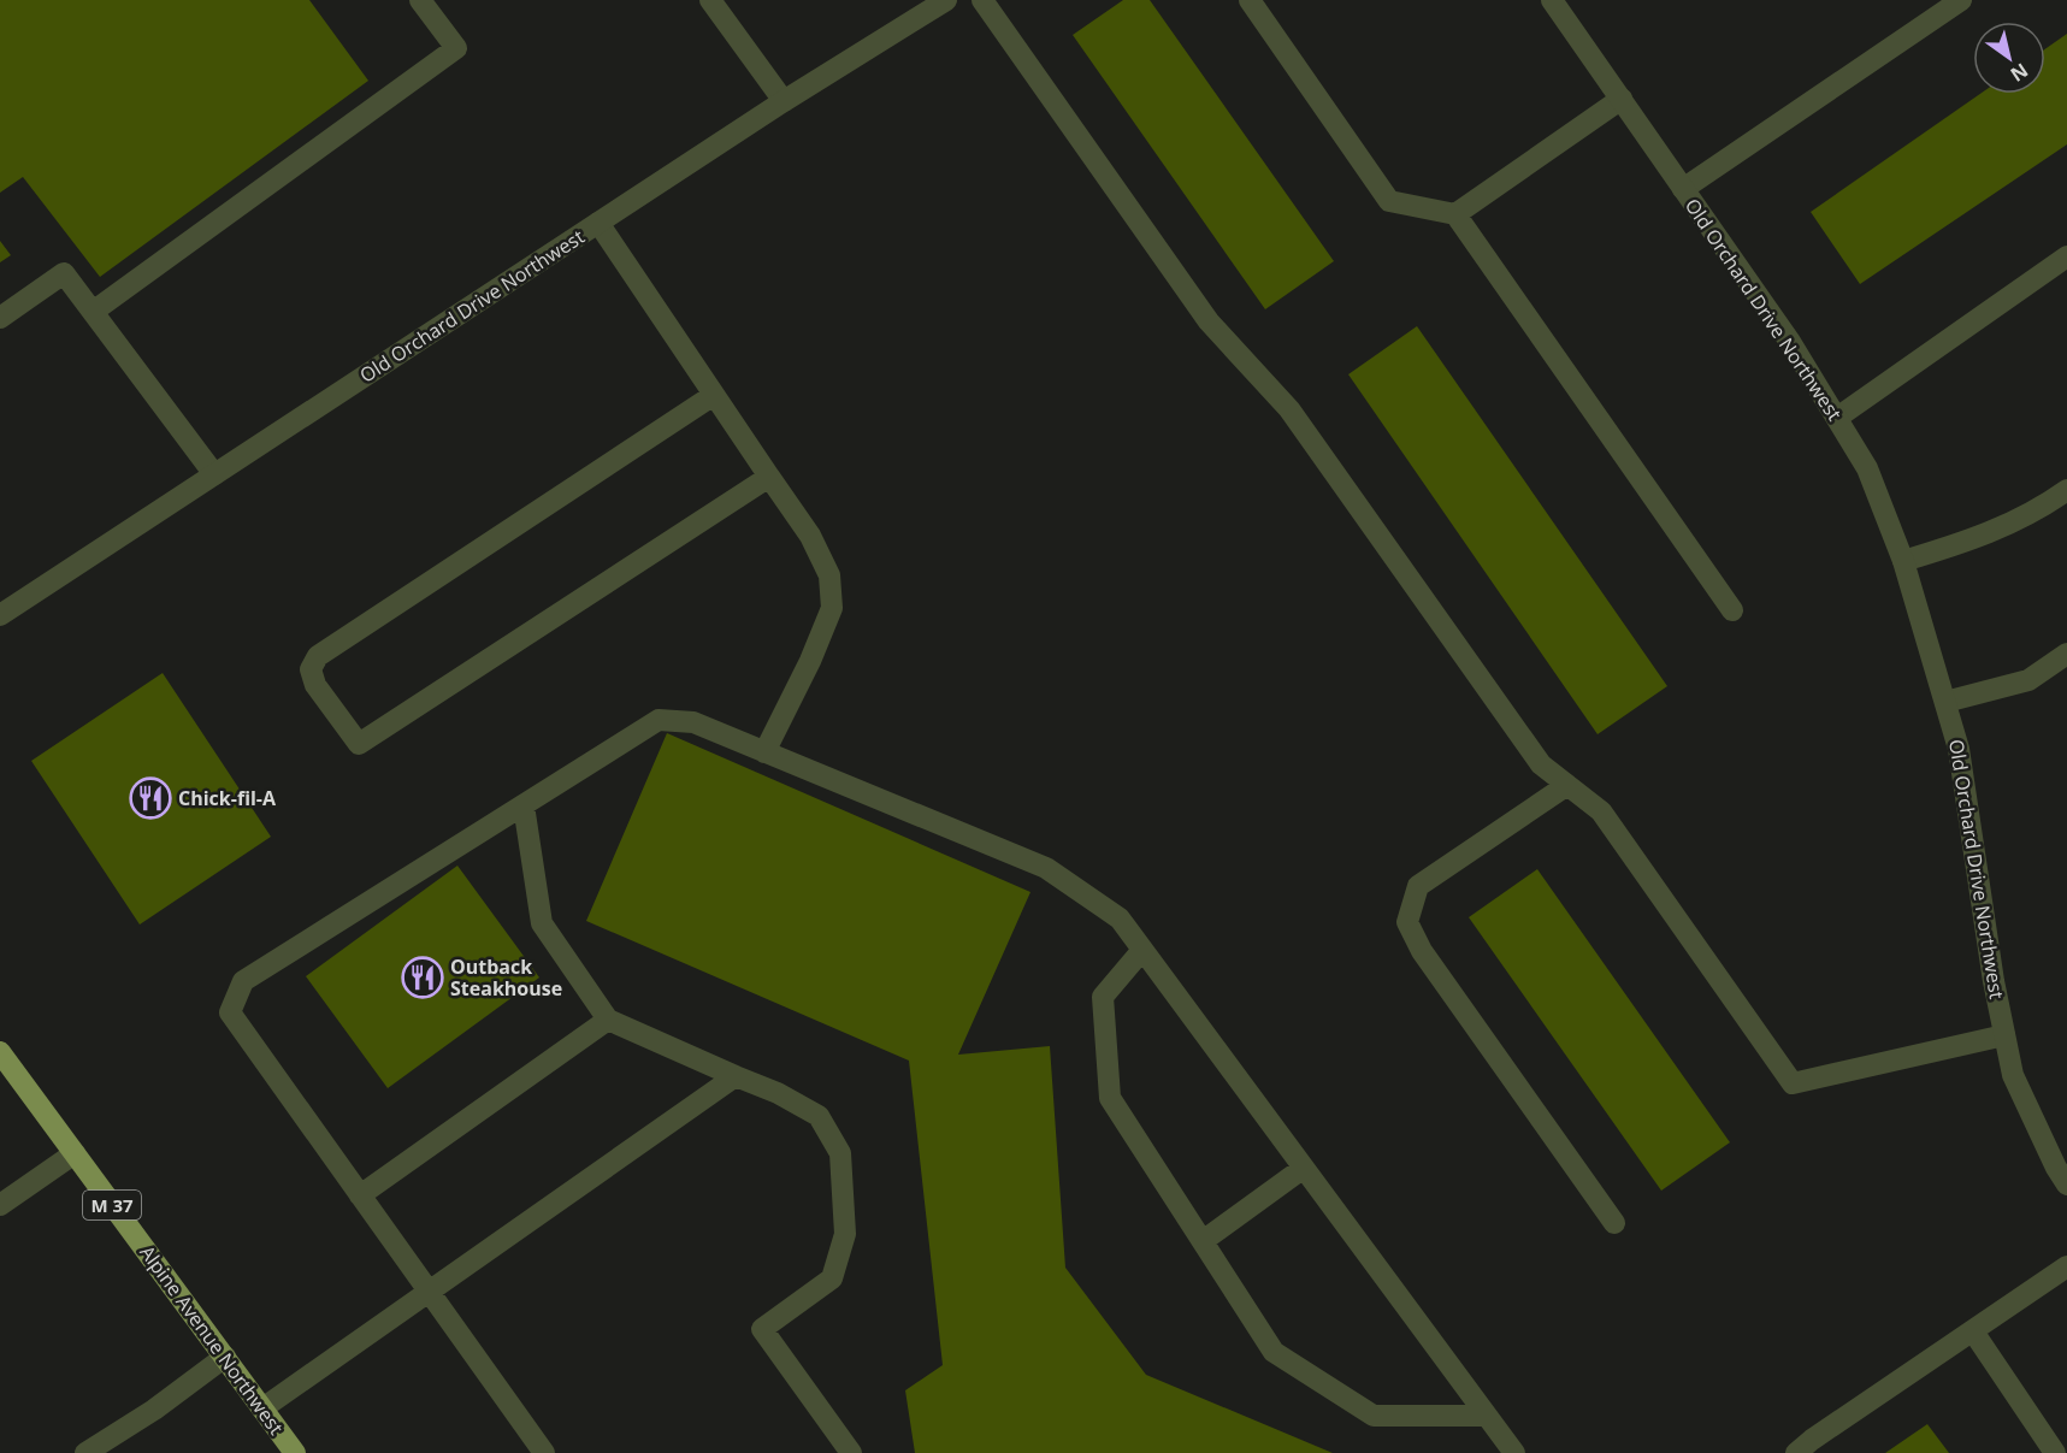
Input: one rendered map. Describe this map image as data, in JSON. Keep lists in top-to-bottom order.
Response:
{
  "streets": {
    "highway": ["M 37", "Alpine Avenue Northwest"],
    "street": ["Old Orchard Drive Northwest"]
  },
  "places": {
    "restaurant": ["Chick-fil-A", "Outback Steakhouse"]
  },
  "north": "bottom right"
}
